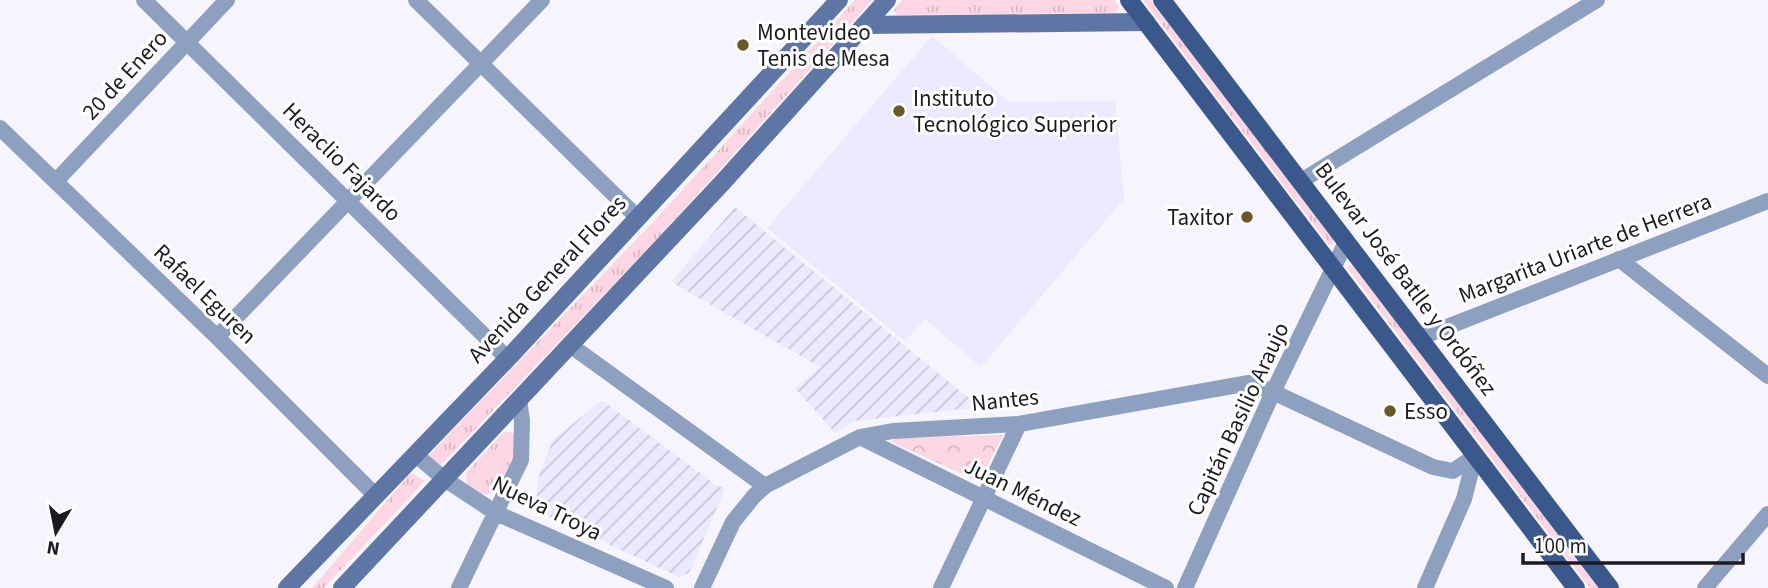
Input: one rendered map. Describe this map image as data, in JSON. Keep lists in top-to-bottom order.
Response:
{
  "streets": {
    "main road": ["Avenida General Flores", "Bulevar José Batlle y Ordóñez"],
    "street": [
      "20 de Enero",
      "Heraclio Fajardo",
      "Margarita Uriarte de Herrera",
      "Rafael Eguren",
      "Nantes",
      "Capitán Basilio Araujo",
      "Juan Méndez",
      "Nueva Troya"
    ]
  },
  "crossings": [
    ["20 de Enero", "Heraclio Fajardo"],
    ["20 de Enero", "Rafael Eguren"],
    ["Heraclio Fajardo", "Avenida General Flores"],
    ["Margarita Uriarte de Herrera", "Bulevar José Batlle y Ordóñez"],
    ["Avenida General Flores", "Rafael Eguren"],
    ["Avenida General Flores", "Nueva Troya"],
    ["Bulevar José Batlle y Ordóñez", "Capitán Basilio Araujo"],
    ["Nantes", "Capitán Basilio Araujo"],
    ["Nantes", "Juan Méndez"]
  ],
  "places": [
    "Montevideo Tenis de Mesa",
    "Instituto Tecnológico Superior",
    "Taxitor",
    "Esso"
  ],
  "scale_bar": "100 m",
  "north": "bottom"
}
